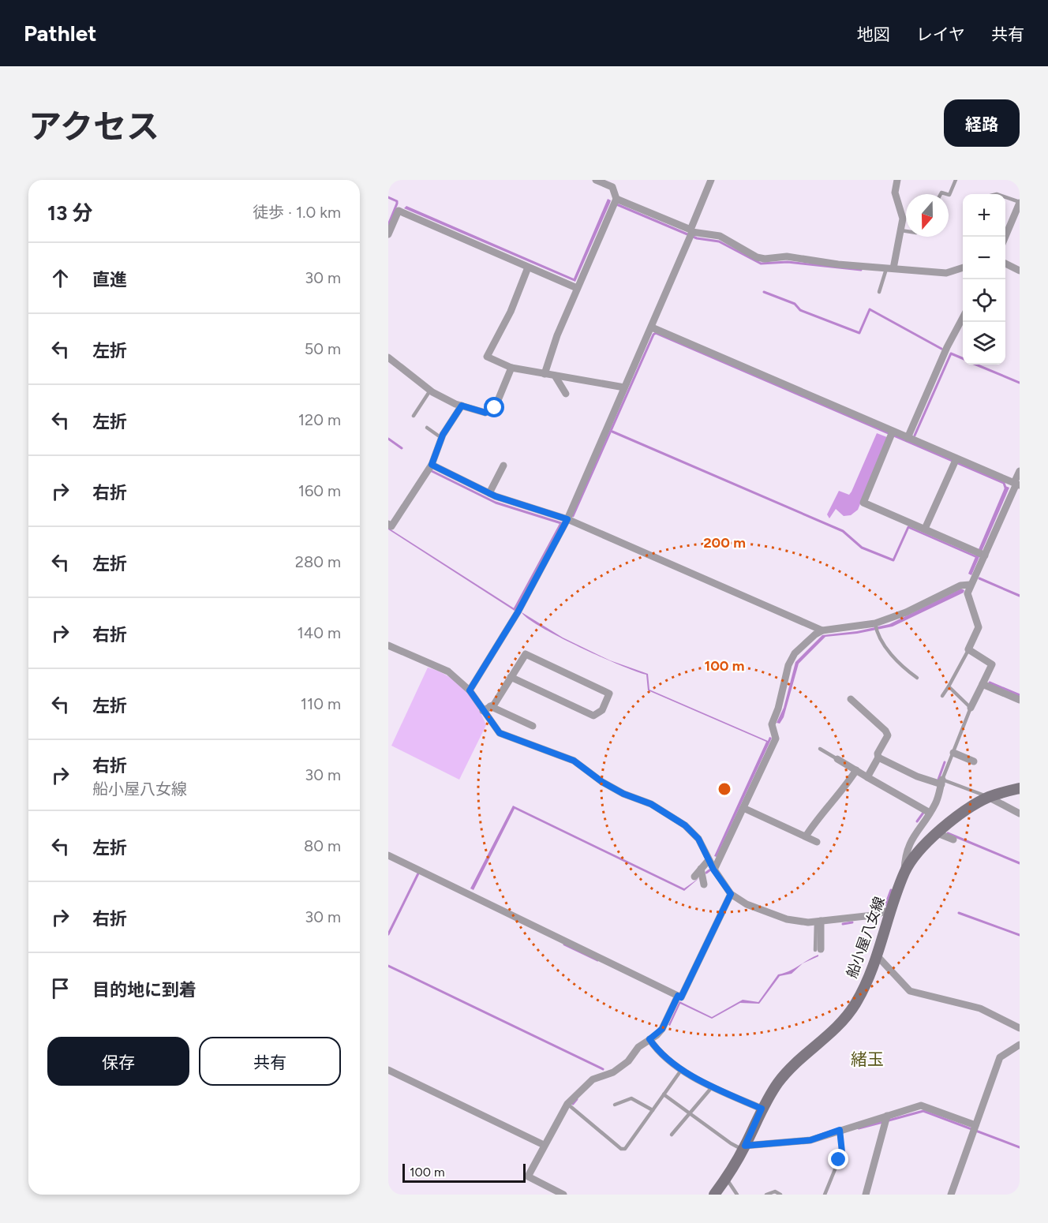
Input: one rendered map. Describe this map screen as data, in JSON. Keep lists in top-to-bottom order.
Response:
{
  "streets": {
    "main road": ["船小屋八女線"]
  },
  "districts": ["緒玉"],
  "scale_bar": "100 m",
  "north": "bottom",
  "page": {
    "header": "Pathlet",
    "nav": ["地図", "レイヤ", "共有"],
    "title": "アクセス",
    "buttons": [
      "経路",
      ["保存", "共有"]
    ],
    "heading": ["13 分", "徒歩 · 1.0 km"],
    "map_buttons": ["+", "−"],
    "list": [
      ["直進", "30 m"],
      ["左折", "50 m"],
      ["左折", "120 m"],
      ["右折", "160 m"],
      ["左折", "280 m"],
      ["右折", "140 m"],
      ["左折", "110 m"],
      ["右折", "船小屋八女線", "30 m"],
      ["左折", "80 m"],
      ["右折", "30 m"],
      "目的地に到着"
    ],
    "scale": "100 m"
  },
  "rings": ["200 m", "100 m"]
}
